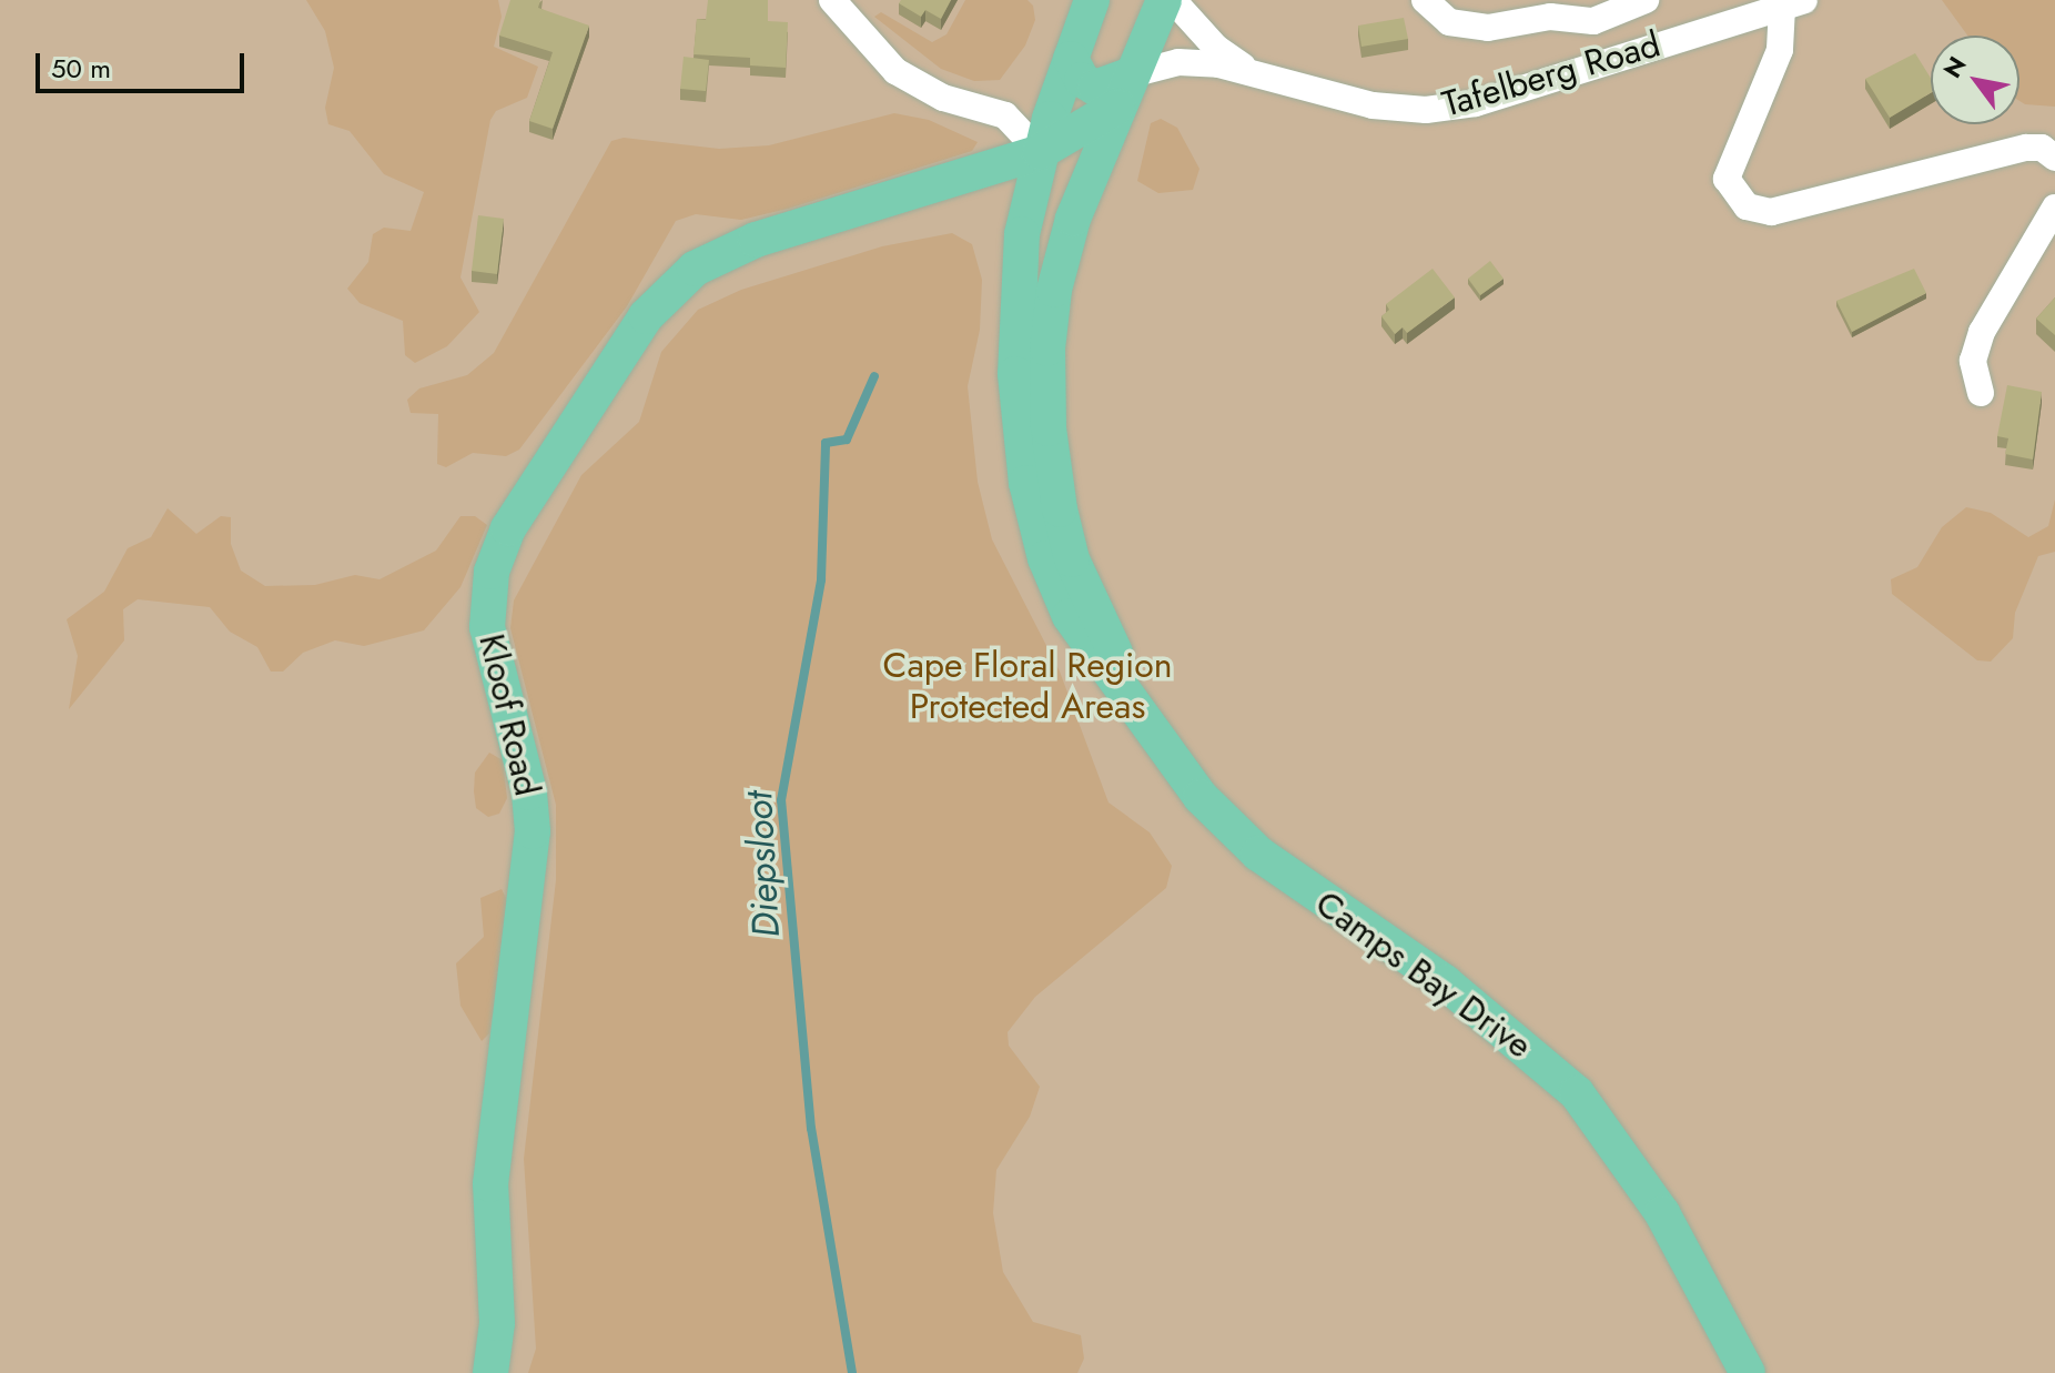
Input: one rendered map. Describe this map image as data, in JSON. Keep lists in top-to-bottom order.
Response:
{
  "streets": {
    "main road": ["Kloof Road", "Camps Bay Drive"],
    "lane": ["Tafelberg Road"]
  },
  "crossings": [
    ["Tafelberg Road", "Kloof Road"],
    ["Tafelberg Road", "Camps Bay Drive"],
    ["Kloof Road", "Camps Bay Drive"]
  ],
  "water": ["Diepsloot"],
  "parks": ["Cape Floral Region Protected Areas"],
  "scale_bar": "50 m",
  "north": "top left"
}
